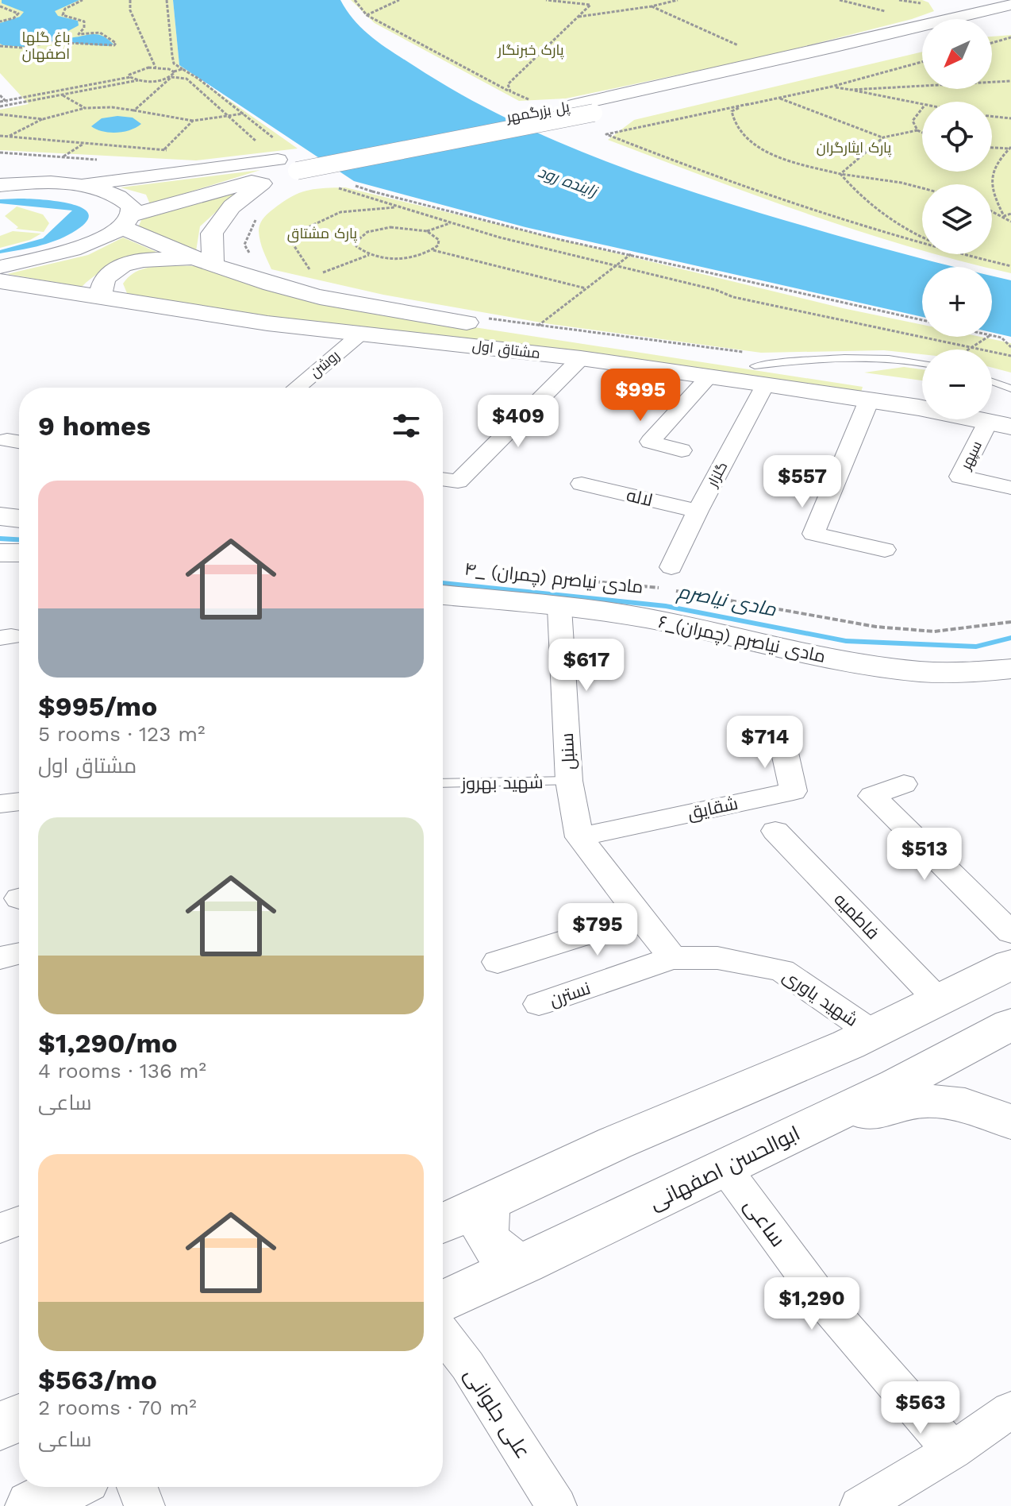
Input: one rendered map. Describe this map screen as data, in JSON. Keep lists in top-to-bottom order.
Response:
{
  "streets": {
    "main road": [
      "پل بزرگمهر",
      "مشتاق اول",
      "۶_مادی نیاصرم (چمران)",
      "ابوالحسن اصفهانی"
    ],
    "street": [
      "روشن",
      "سپهر",
      "گلزار",
      "لاله",
      "سنبل",
      "شقایق",
      "فاطمیه",
      "نسترن",
      "شهید یاوری",
      "ساعی",
      "علی جلوانی"
    ],
    "lane": ["شهید بهروز"],
    "path": ["۴_ مادی نیاصرم (چمران)"]
  },
  "crossings": [
    ["پل بزرگمهر", "مشتاق اول"],
    ["مشتاق اول", "روشن"],
    ["مشتاق اول", "سپهر"],
    ["مشتاق اول", "گلزار"],
    ["گلزار", "لاله"],
    ["۶_مادی نیاصرم (چمران)", "سنبل"],
    ["سنبل", "شهید بهروز"],
    ["نسترن", "شهید یاوری"],
    ["ابوالحسن اصفهانی", "ساعی"]
  ],
  "water": ["زاینده رود", "مادی نیاصرم"],
  "parks": [
    "باغ گلها اصفهان",
    "پارک خبرنگار",
    "پارک ایثارگران",
    "پارک مشتاق"
  ],
  "north": "bottom left",
  "page": {
    "map_buttons": ["+", "−"],
    "price": [
      "$995",
      "$409",
      "$557",
      "$617",
      "$714",
      "$513",
      "$795",
      "$1,290",
      "$563"
    ],
    "heading": "9 homes",
    "list": [
      {
        "name": "$995/mo",
        "note": "5 rooms · 123 m² · مشتاق اول"
      },
      {
        "name": "$1,290/mo",
        "note": "4 rooms · 136 m² · ساعی"
      },
      {
        "name": "$563/mo",
        "note": "2 rooms · 70 m² · ساعی"
      }
    ]
  }
}
